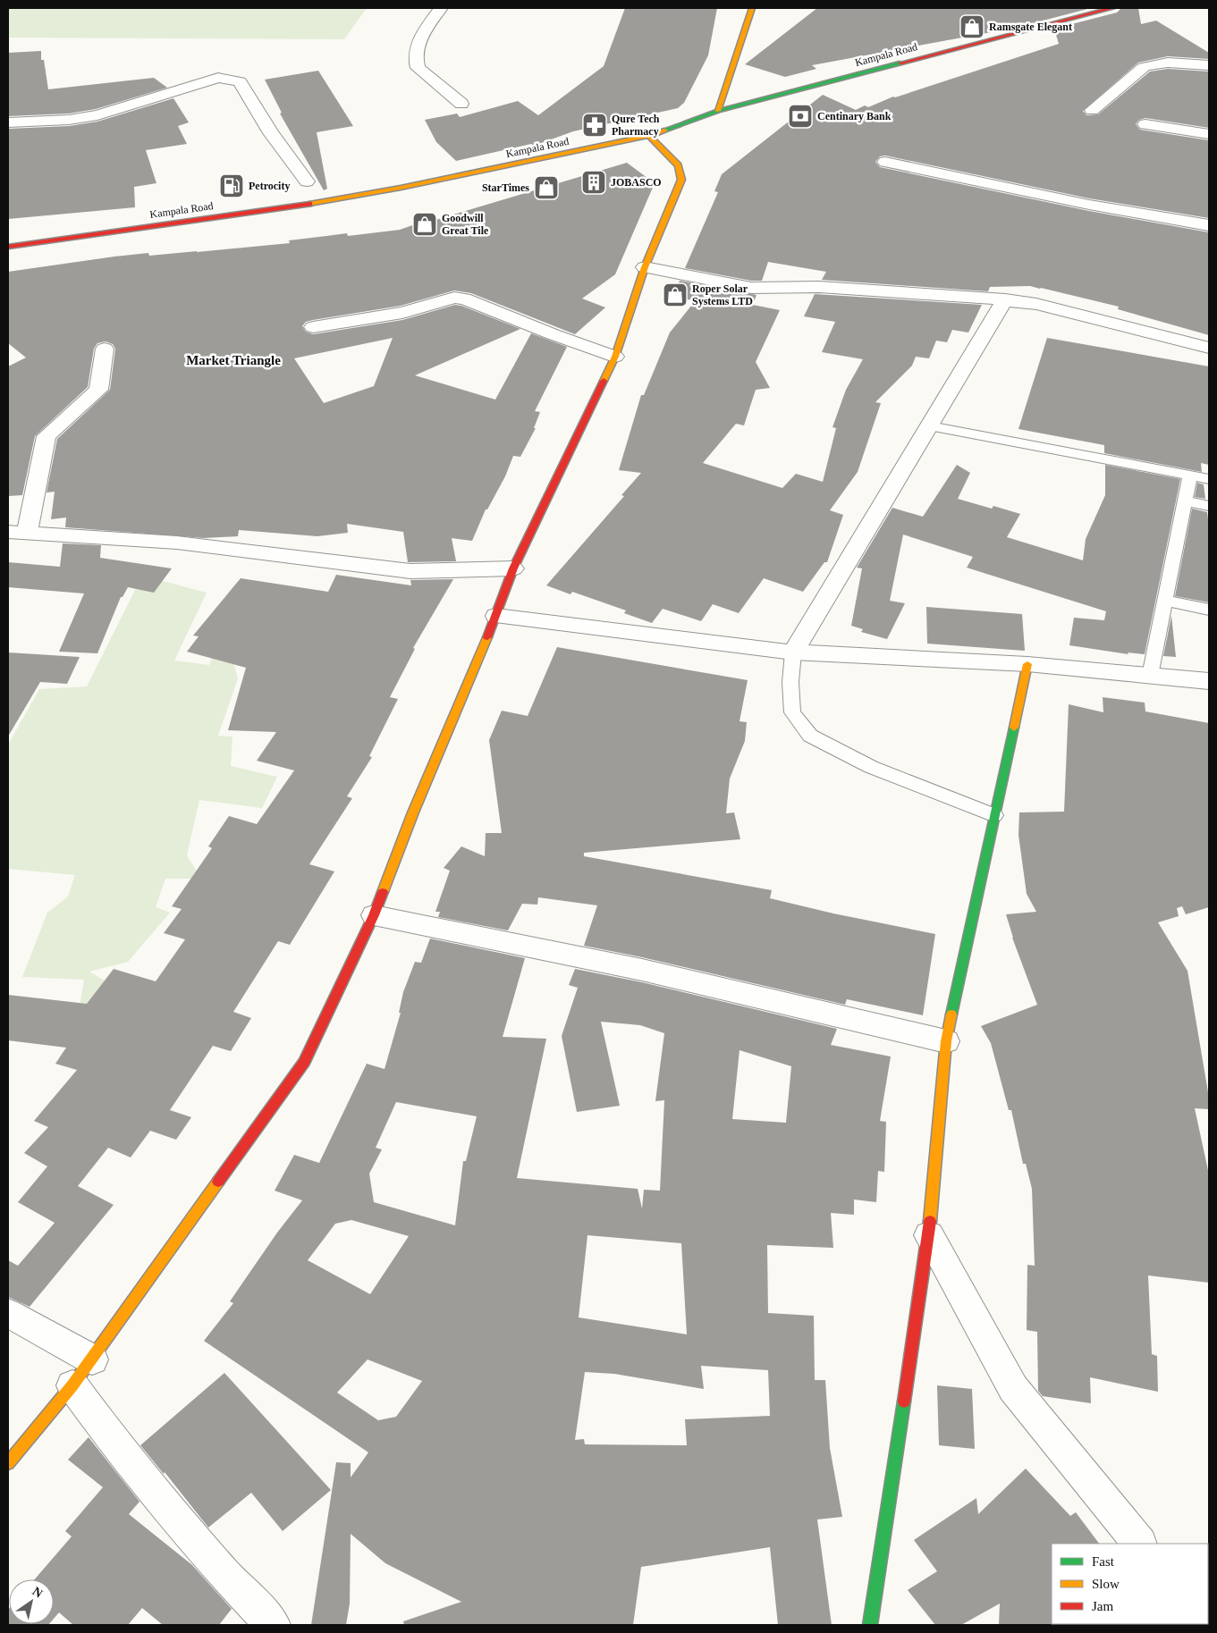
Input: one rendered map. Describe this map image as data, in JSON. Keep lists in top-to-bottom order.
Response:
{
  "streets": {
    "street": ["Kampala Road"]
  },
  "districts": ["Market Triangle"],
  "places": {
    "shop": [
      "Ramsgate Elegant",
      "StarTimes",
      "Goodwill Great Tile",
      "Roper Solar Systems LTD"
    ],
    "bank": ["Centinary Bank"],
    "pharmacy": ["Qure Tech Pharmacy"],
    "building": ["JOBASCO"],
    "fuel station": ["Petrocity"]
  },
  "legend": ["Fast", "Slow", "Jam"],
  "north": "top right"
}
